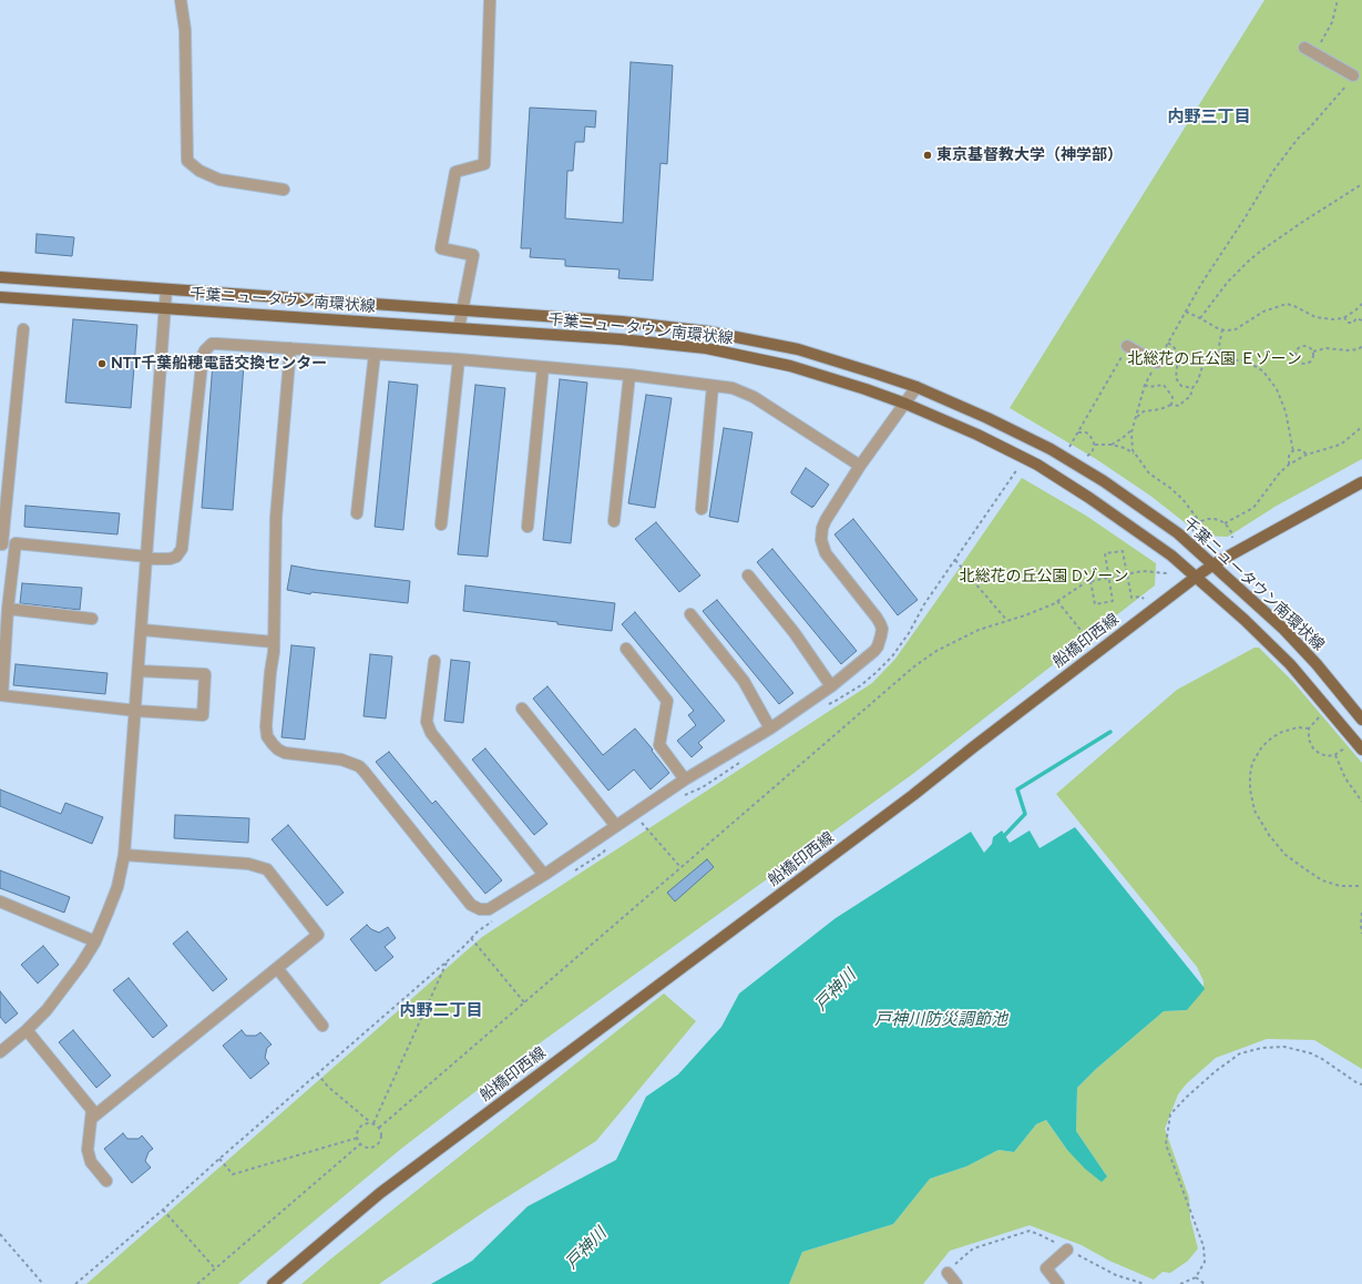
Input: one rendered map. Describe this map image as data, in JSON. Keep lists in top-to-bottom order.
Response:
{
  "streets": {
    "main road": ["千葉ニュータウン南環状線", "船橋印西線"]
  },
  "crossings": [
    ["千葉ニュータウン南環状線", "船橋印西線"]
  ],
  "districts": ["内野三丁目", "内野二丁目"],
  "water": ["戸神川", "戸神川防災調節池"],
  "parks": ["北総花の丘公園 Ｅゾーン", "北総花の丘公園 Dゾーン"],
  "places": ["東京基督教大学（神学部）", "NTT千葉船穂電話交換センター"]
}
